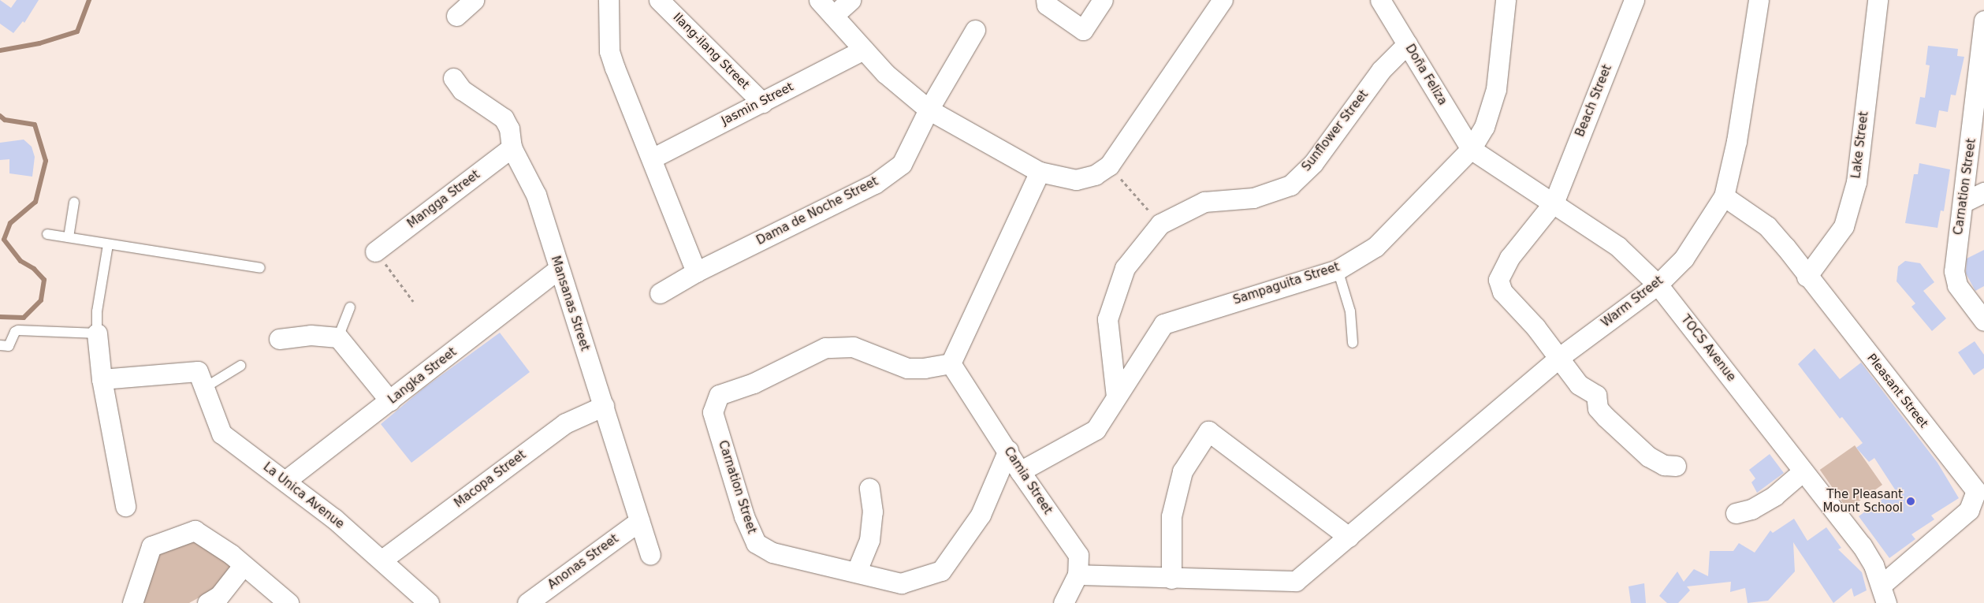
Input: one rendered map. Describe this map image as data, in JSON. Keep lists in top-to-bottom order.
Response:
{
  "streets": {
    "street": [
      "Ilang-ilang Street",
      "Doña Feliza",
      "Beach Street",
      "Jasmin Street",
      "Sunflower Street",
      "Lake Street",
      "Carnation Street",
      "Mangga Street",
      "Dama de Noche Street",
      "Sampaguita Street",
      "Warm Street",
      "Mansanas Street",
      "TOCS Avenue",
      "Langka Street",
      "Pleasant Street",
      "Macopa Street",
      "Camia Street",
      "La Unica Avenue",
      "Anonas Street"
    ]
  },
  "crossings": [
    ["Ilang-ilang Street", "Jasmin Street"],
    ["Doña Feliza", "Sunflower Street"],
    ["Doña Feliza", "Sampaguita Street"],
    ["Doña Feliza", "TOCS Avenue"],
    ["Beach Street", "Warm Street"],
    ["Beach Street", "TOCS Avenue"],
    ["Sunflower Street", "Sampaguita Street"],
    ["Lake Street", "Pleasant Street"],
    ["Carnation Street", "Camia Street"],
    ["Mangga Street", "Mansanas Street"],
    ["Sampaguita Street", "TOCS Avenue"],
    ["Sampaguita Street", "Camia Street"],
    ["Warm Street", "TOCS Avenue"],
    ["Warm Street", "Pleasant Street"],
    ["Warm Street", "Camia Street"],
    ["Mansanas Street", "Langka Street"],
    ["Mansanas Street", "Macopa Street"],
    ["Mansanas Street", "Anonas Street"],
    ["TOCS Avenue", "Pleasant Street"],
    ["Langka Street", "La Unica Avenue"],
    ["Macopa Street", "La Unica Avenue"]
  ],
  "places": ["The Pleasant Mount School"]
}
